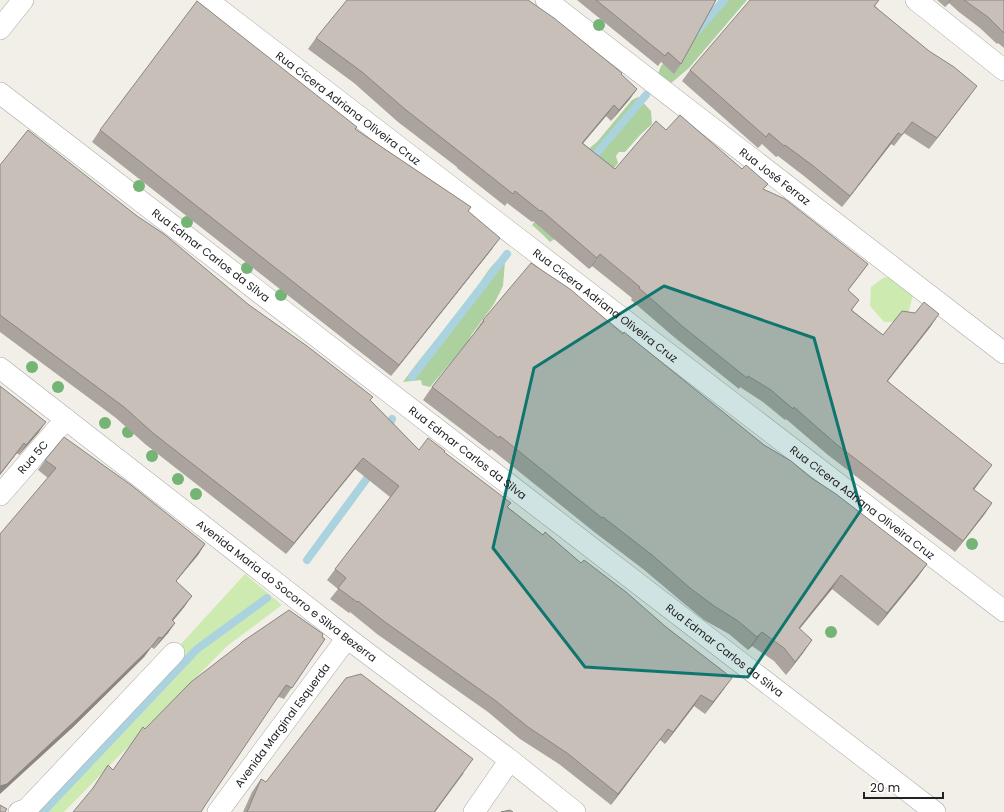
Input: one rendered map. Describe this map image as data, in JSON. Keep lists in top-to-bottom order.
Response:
{
  "streets": {
    "street": [
      "Rua Cícera Adriana Oliveira Cruz",
      "Rua José Ferraz",
      "Rua Edmar Carlos da Silva",
      "Rua 5C",
      "Avenida Maria do Socorro e Silva Bezerra",
      "Avenida Marginal Esquerda"
    ]
  },
  "crossings": [
    ["Rua 5C", "Avenida Maria do Socorro e Silva Bezerra"],
    ["Avenida Maria do Socorro e Silva Bezerra", "Avenida Marginal Esquerda"]
  ],
  "scale_bar": "20 m"
}
